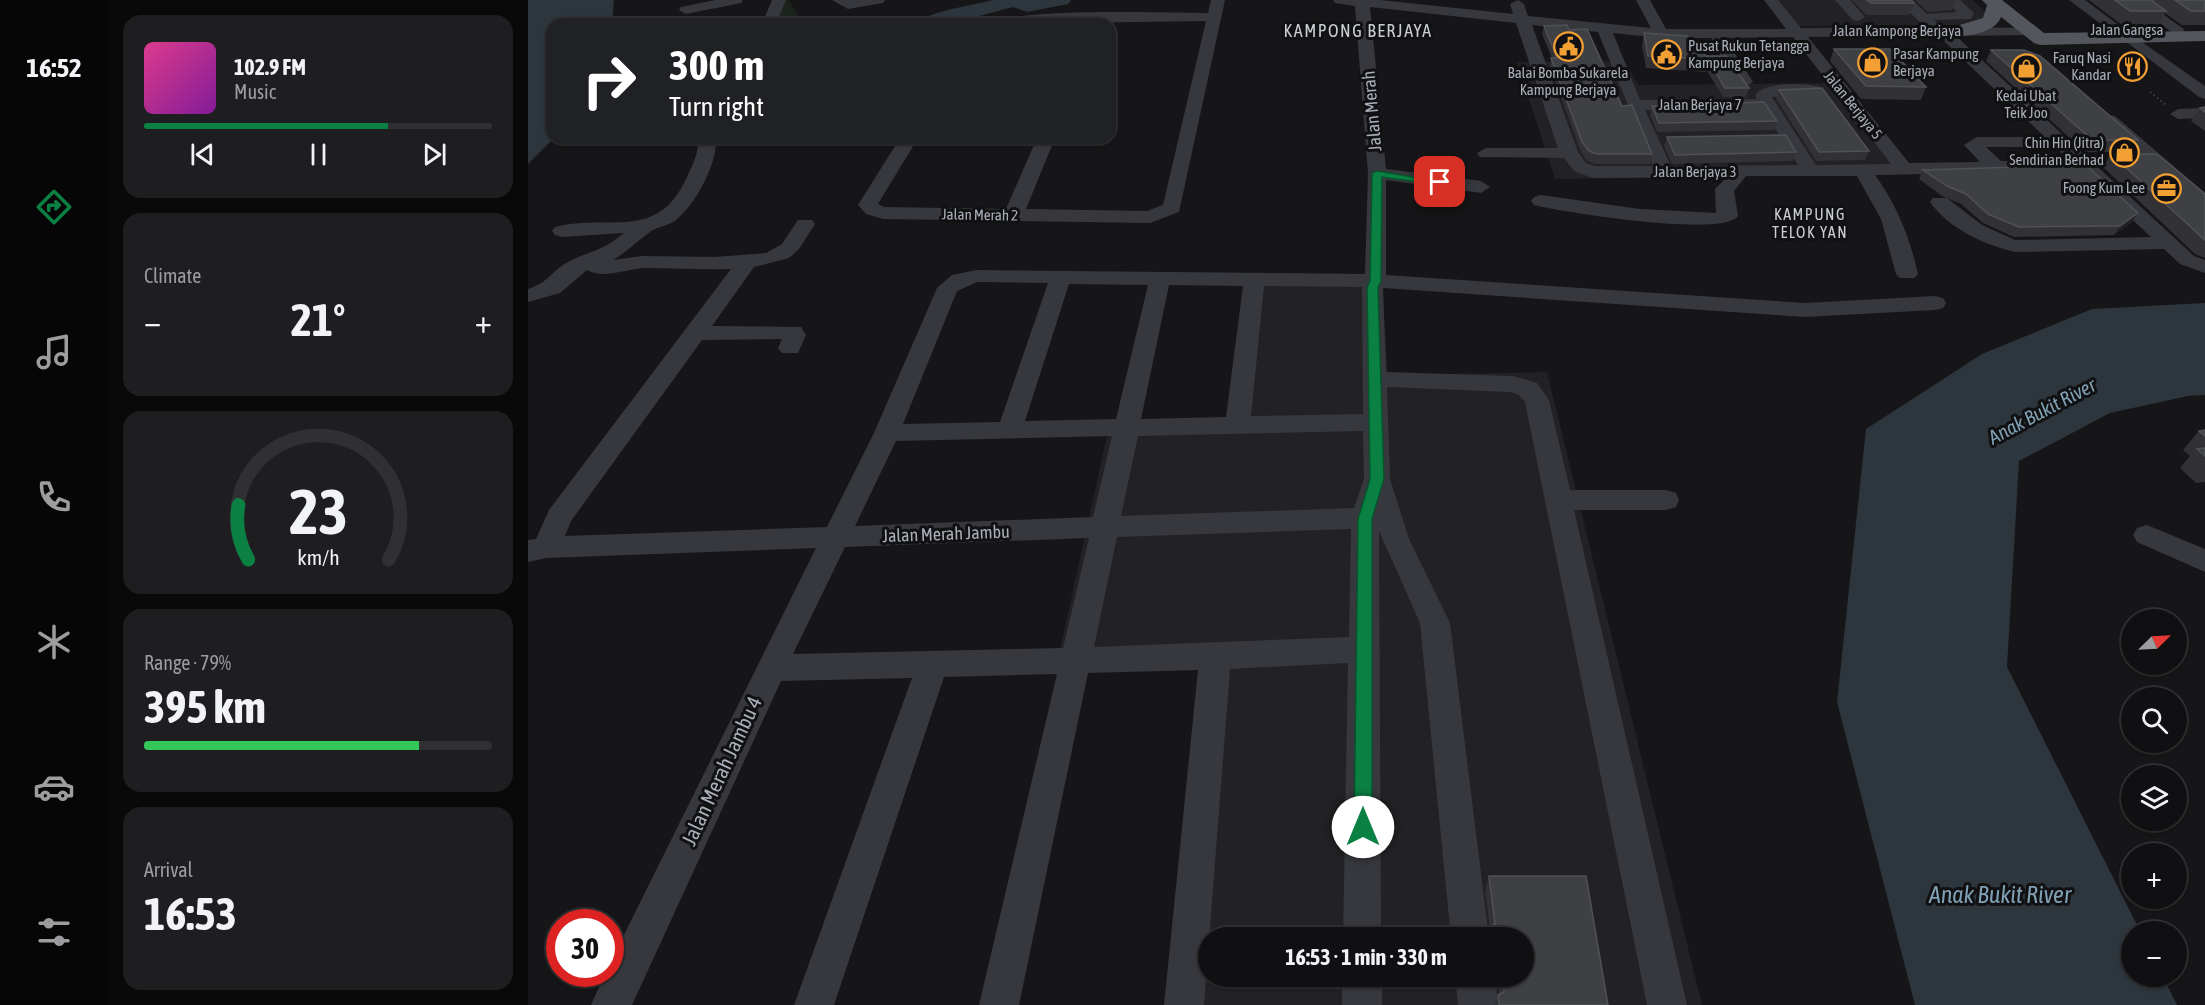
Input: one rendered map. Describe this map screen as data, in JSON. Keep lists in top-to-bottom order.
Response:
{
  "streets": {
    "main road": ["Jalan Gangsa"],
    "street": [
      "Jalan Kampong Berjaya",
      "Jalan Berjaya 7",
      "Jalan Berjaya 5",
      "Jalan Merah",
      "Jalan Berjaya 3",
      "Jalan Merah 2",
      "Jalan Merah Jambu",
      "Jalan Merah Jambu 4"
    ]
  },
  "crossings": [
    ["Jalan Gangsa", "Jalan Kampong Berjaya"],
    ["Jalan Kampong Berjaya", "Jalan Berjaya 5"],
    ["Jalan Kampong Berjaya", "Jalan Merah"],
    ["Jalan Berjaya 7", "Jalan Berjaya 5"],
    ["Jalan Berjaya 5", "Jalan Berjaya 3"],
    ["Jalan Merah", "Jalan Merah Jambu"],
    ["Jalan Merah", "Jalan Merah Jambu 4"],
    ["Jalan Merah Jambu", "Jalan Merah Jambu 4"]
  ],
  "districts": ["KAMPONG BERJAYA", "KAMPUNG TELOK YAN"],
  "water": ["Anak Bukit River"],
  "places": {
    "public building": ["Balai Bomba Sukarela Kampung Berjaya", "Pusat Rukun Tetangga Kampung Berjaya"],
    "shop": ["Pasar Kampung Berjaya", "Kedai Ubat Teik Joo", "Chin Hin (Jitra) Sendirian Berhad"],
    "restaurant": ["Faruq Nasi Kandar"],
    "office": ["Foong Kum Lee"]
  },
  "north": "top right",
  "page": {
    "tabs": "16:52",
    "turn": ["300 m", "Turn right"],
    "song": ["102.9 FM", "Music"],
    "tile": [
      "Climate",
      ["Range · 79%", "395 km"],
      ["Arrival", "16:53"]
    ],
    "heat": ["−", "21°", "+"],
    "map_buttons": ["+", "−"],
    "limit": "30",
    "trip": "16:53 · 1 min · 330 m",
    "gauge": ["23", "km/h"]
  }
}
